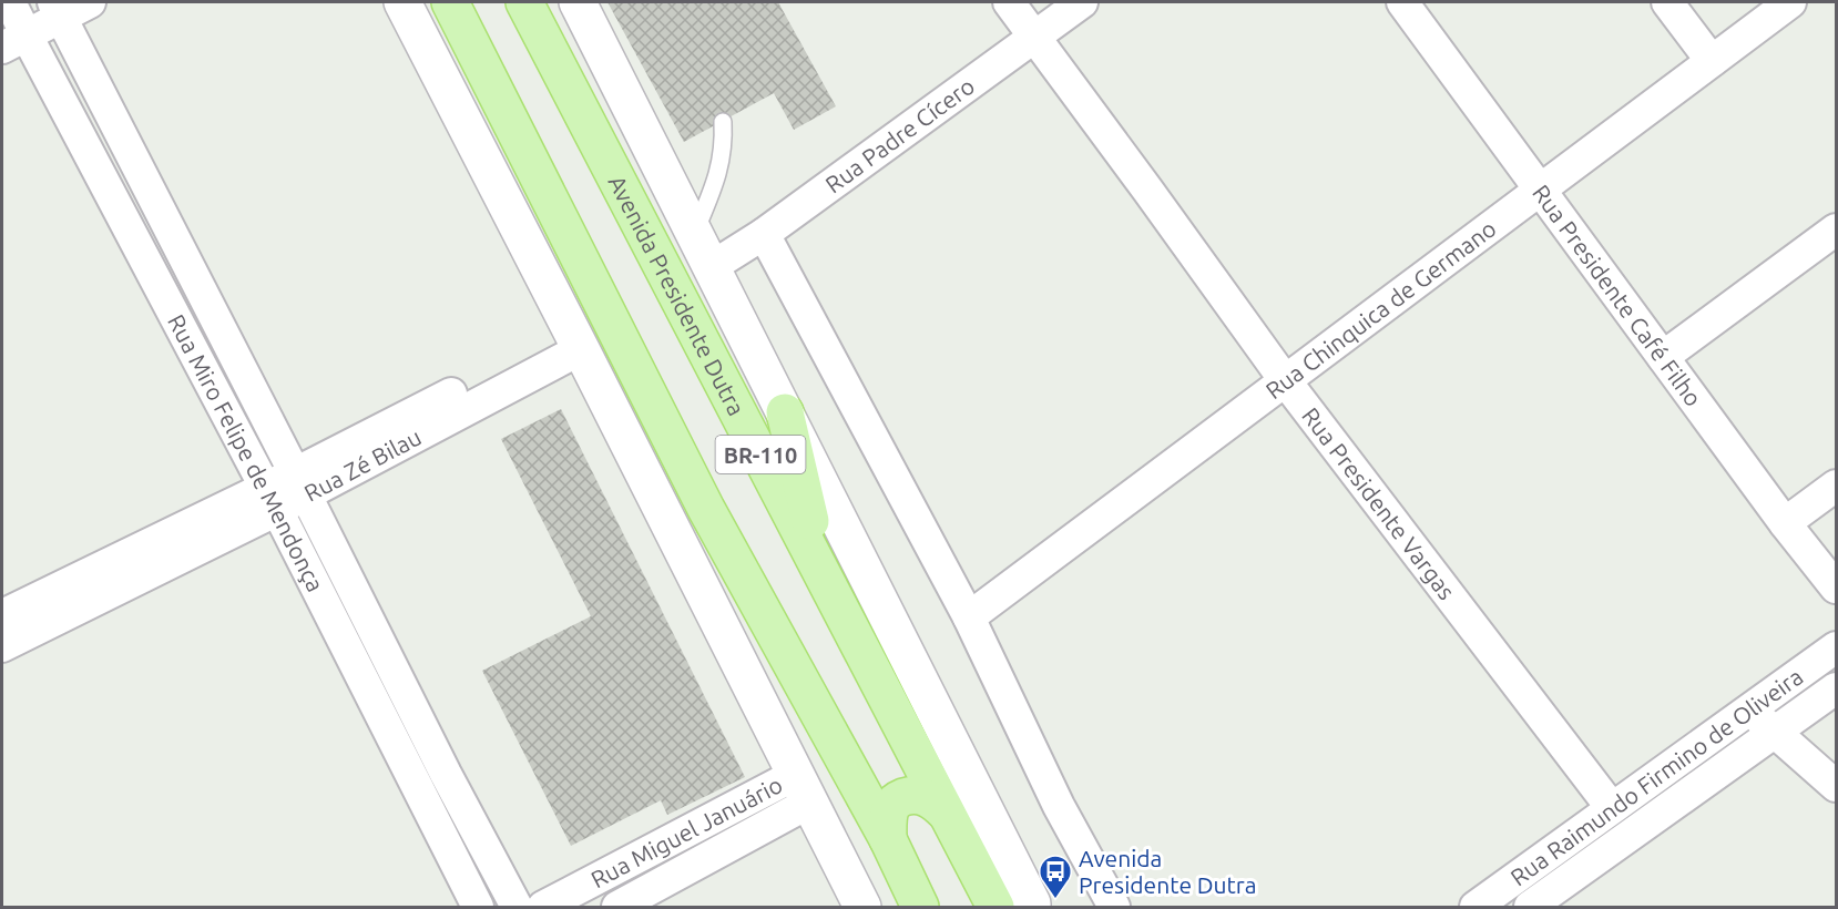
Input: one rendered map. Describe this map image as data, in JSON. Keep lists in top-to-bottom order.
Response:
{
  "streets": {
    "main road": ["Avenida Presidente Dutra", "BR-110"],
    "street": [
      "Rua Padre Cícero",
      "Rua Presidente Café Filho",
      "Rua Chinquica de Germano",
      "Rua Miro Felipe de Mendonça",
      "Rua Zé Bilau",
      "Rua Presidente Vargas",
      "Rua Raimundo Firmino de Oliveira",
      "Rua Miguel Januário"
    ]
  },
  "crossings": [
    ["Rua Padre Cícero", "Avenida Presidente Dutra"],
    ["Rua Padre Cícero", "Rua Presidente Vargas"],
    ["Rua Presidente Café Filho", "Rua Chinquica de Germano"],
    ["Rua Chinquica de Germano", "Rua Presidente Vargas"],
    ["Rua Miro Felipe de Mendonça", "Rua Zé Bilau"],
    ["Rua Presidente Vargas", "Rua Raimundo Firmino de Oliveira"]
  ],
  "places": {
    "bus stop": ["Avenida Presidente Dutra"]
  }
}
